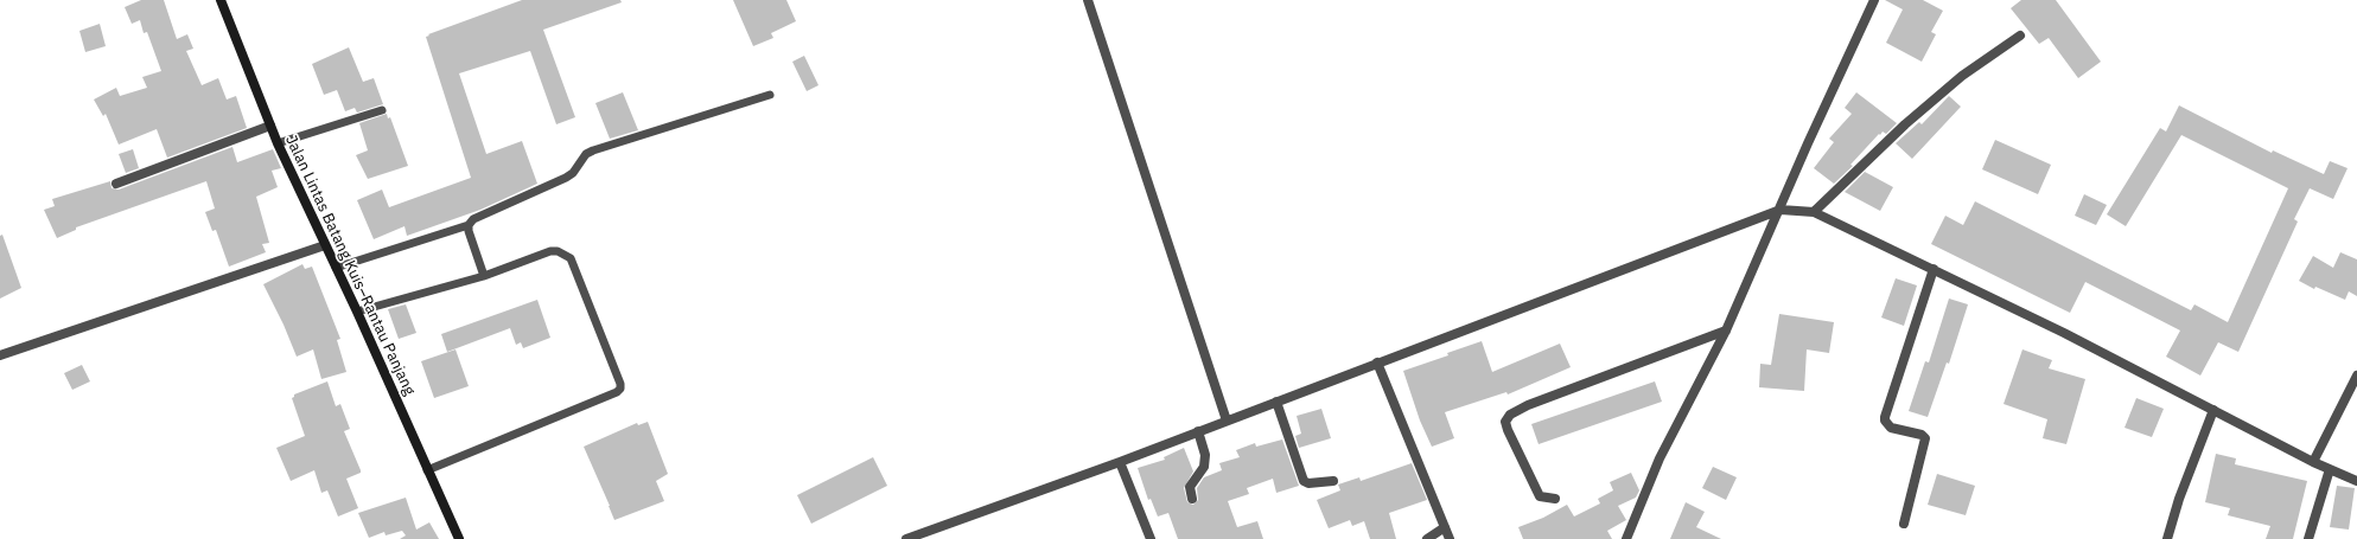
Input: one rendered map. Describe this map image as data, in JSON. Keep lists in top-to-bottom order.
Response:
{
  "streets": {
    "main road": ["Jalan Lintas Batang Kuis–Rantau Panjang"]
  }
}
